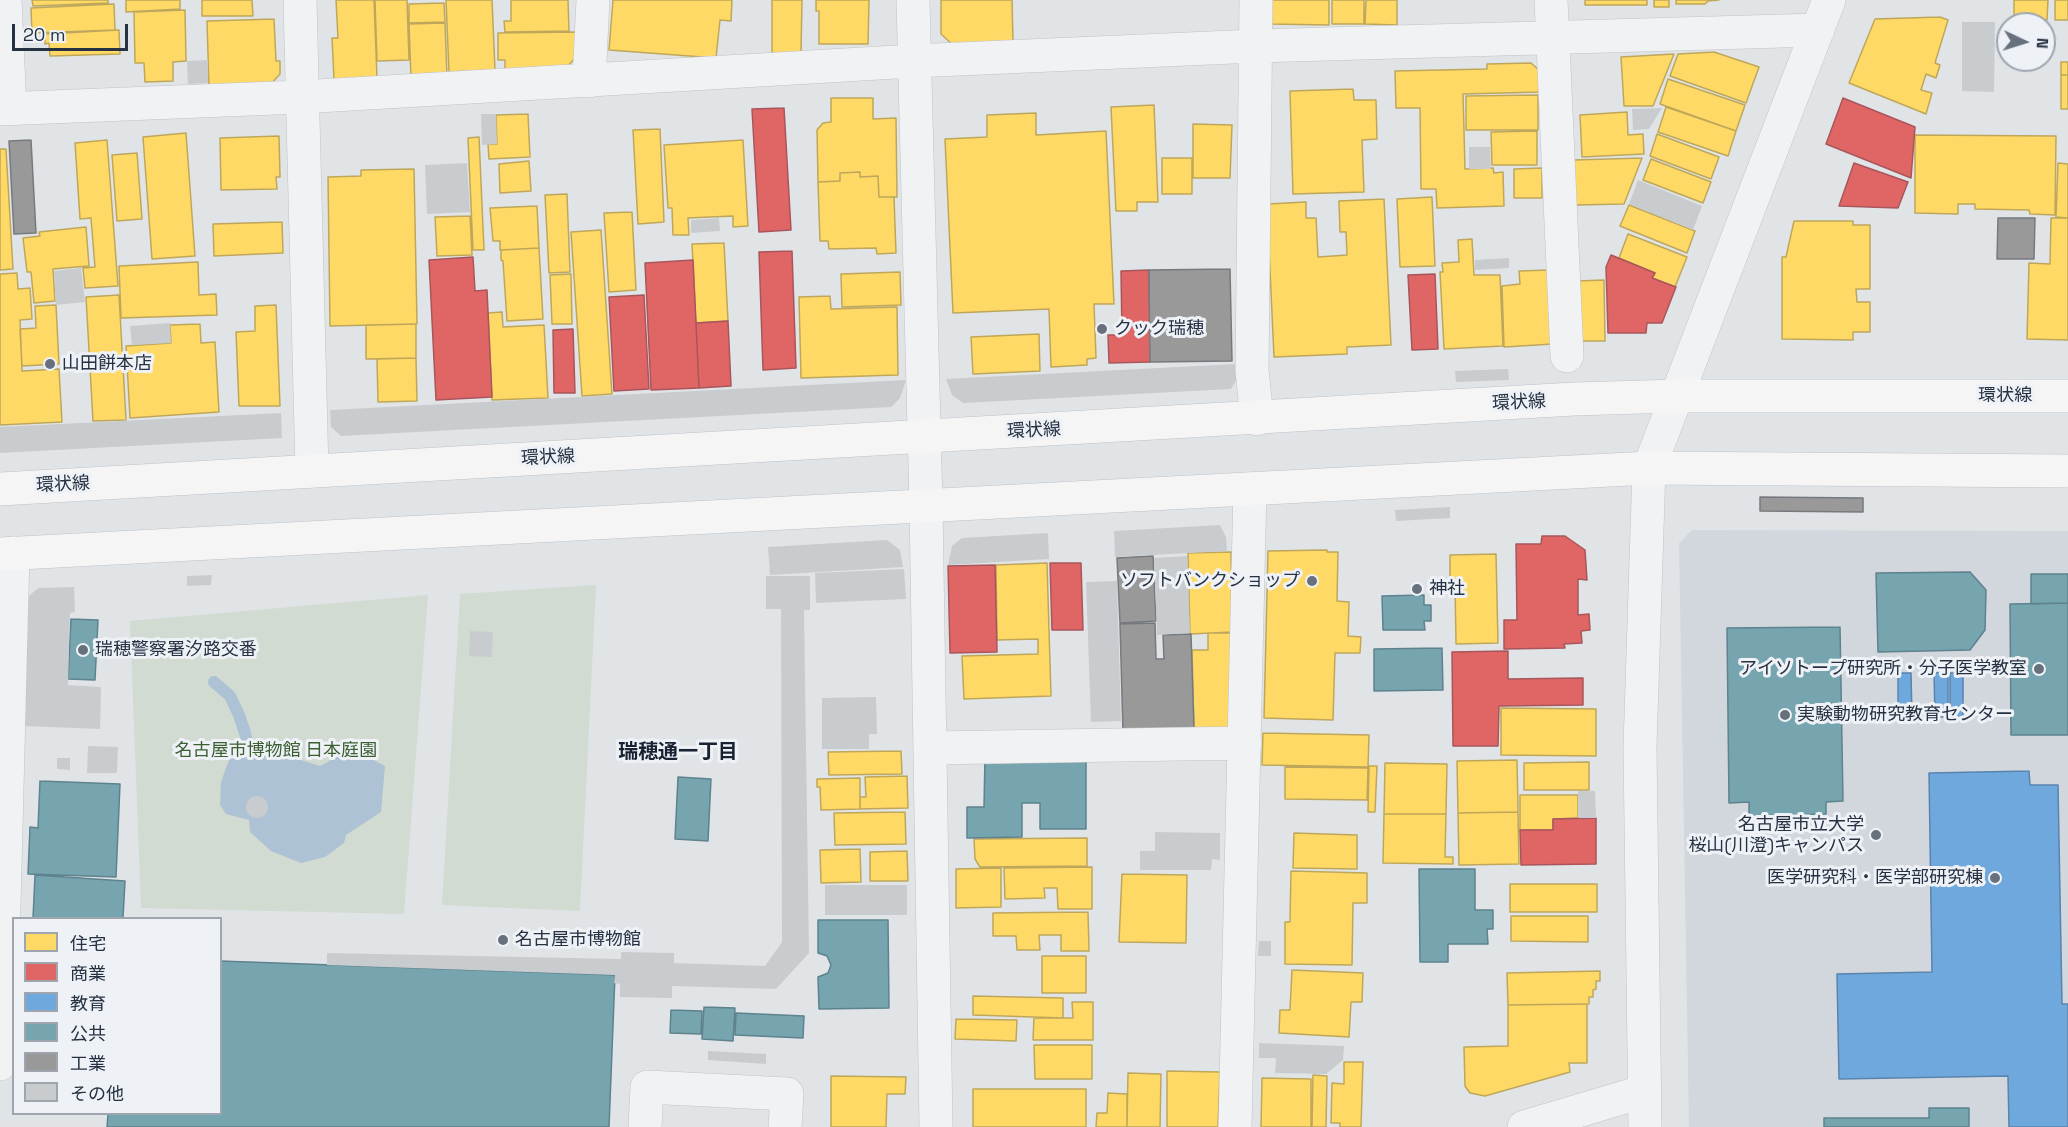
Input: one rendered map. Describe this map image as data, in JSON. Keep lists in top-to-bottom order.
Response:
{
  "streets": {
    "main road": ["環状線"]
  },
  "districts": ["瑞穂通一丁目"],
  "parks": ["名古屋市博物館 日本庭園"],
  "places": [
    "クック瑞穂",
    "山田餅本店",
    "ソフトバンクショップ",
    "神社",
    "瑞穂警察署汐路交番",
    "アイソトープ研究所・分子医学教室",
    "実験動物研究教育センター",
    "名古屋市立大学 桜山(川澄)キャンパス",
    "医学研究科・医学部研究棟",
    "名古屋市博物館"
  ],
  "legend": [
    "住宅",
    "商業",
    "教育",
    "公共",
    "工業",
    "その他"
  ],
  "scale_bar": "20 m",
  "north": "right"
}
